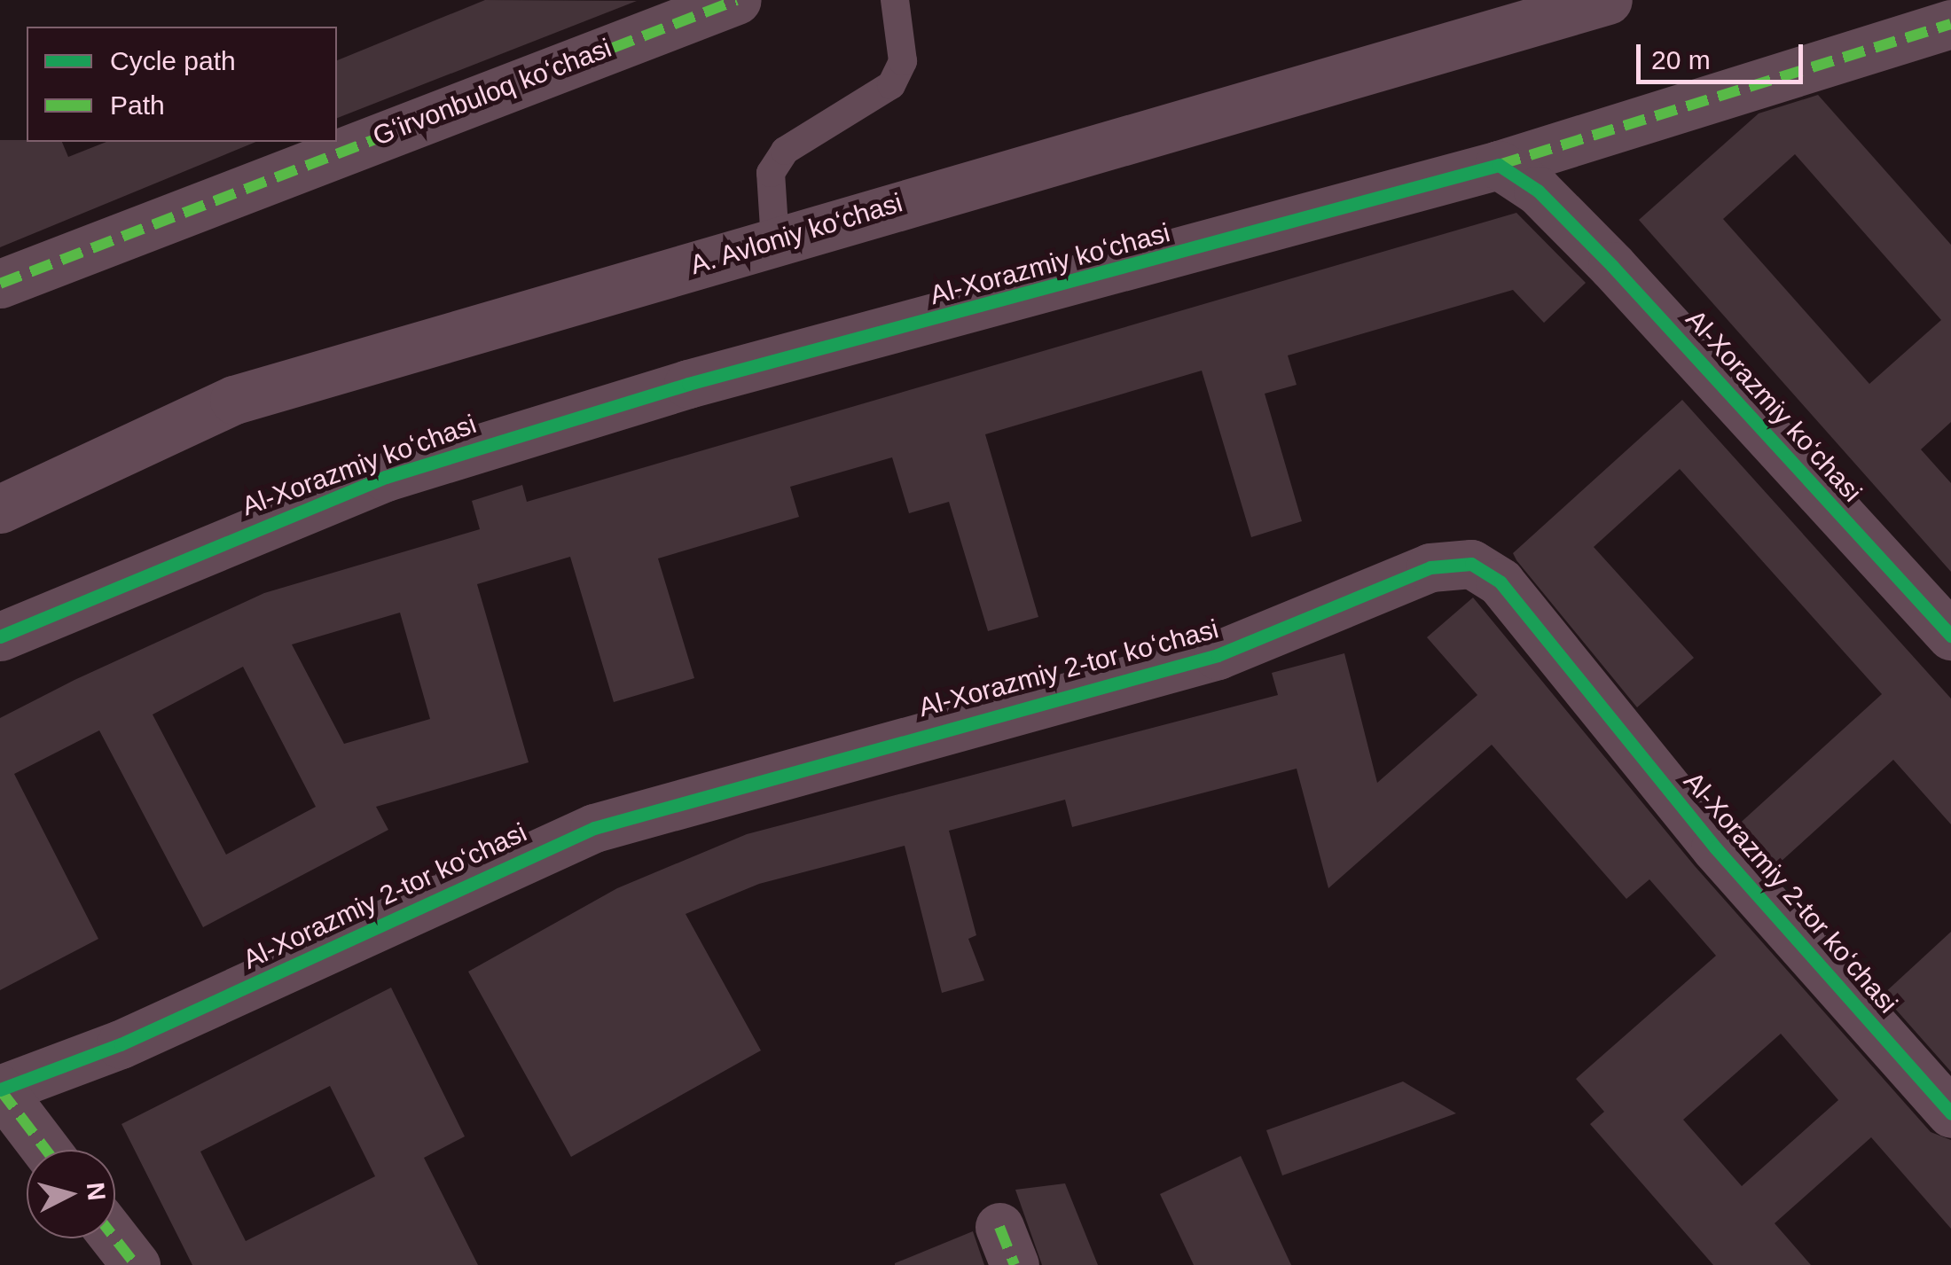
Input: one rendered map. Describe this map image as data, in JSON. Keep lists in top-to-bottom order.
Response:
{
  "streets": {
    "street": [
      "Gʻirvonbuloq koʻchasi",
      "A. Avloniy ko‘chasi",
      "Al-Xorazmiy koʻchasi",
      "Al-Xorazmiy 2-tor koʻchasi"
    ]
  },
  "legend": ["Cycle path", "Path"],
  "scale_bar": "20 m",
  "north": "right"
}
